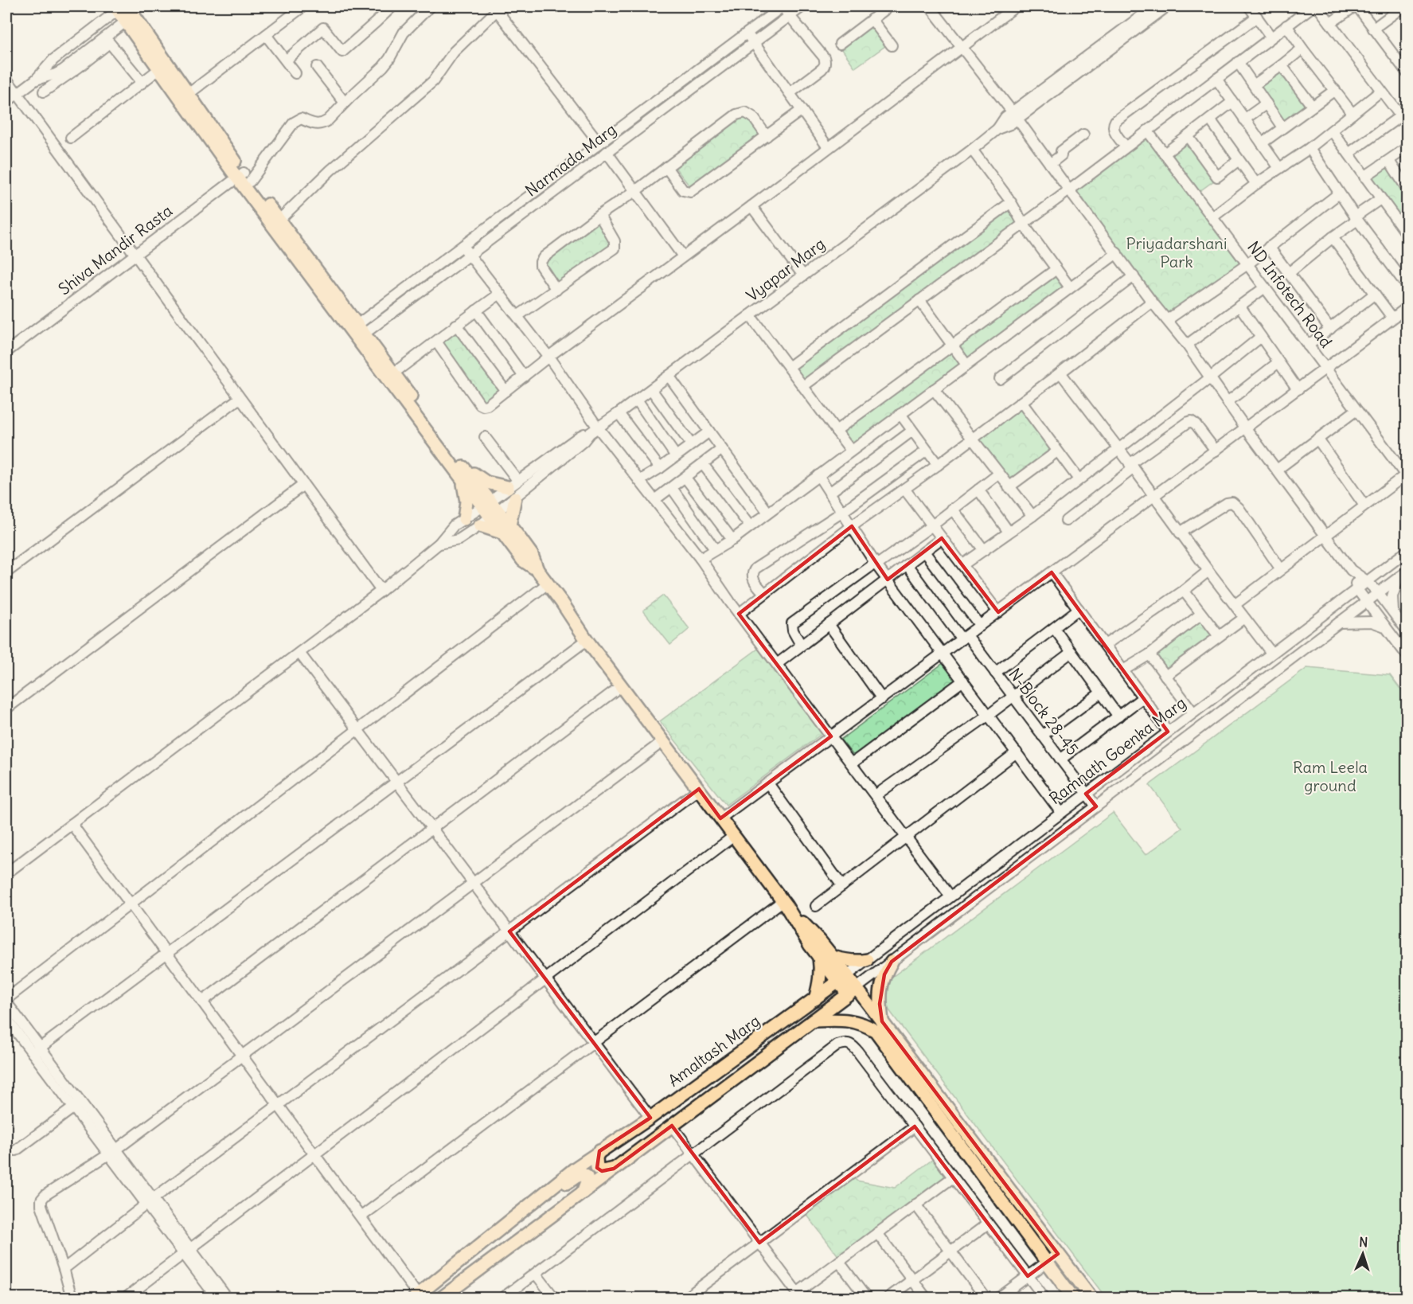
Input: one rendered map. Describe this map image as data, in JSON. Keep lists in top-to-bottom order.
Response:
{
  "streets": {
    "main road": ["Amaltash Marg"],
    "street": [
      "Narmada Marg",
      "Shiva Mandir Rasta",
      "Vyapar Marg",
      "ND Infotech Road",
      "N-Block 28-45",
      "Ramnath Goenka Marg"
    ]
  },
  "crossings": [
    ["N-Block 28-45", "Ramnath Goenka Marg"],
    ["Ramnath Goenka Marg", "Amaltash Marg"]
  ],
  "parks": ["Priyadarshani Park", "Ram Leela ground"],
  "north": "top"
}
